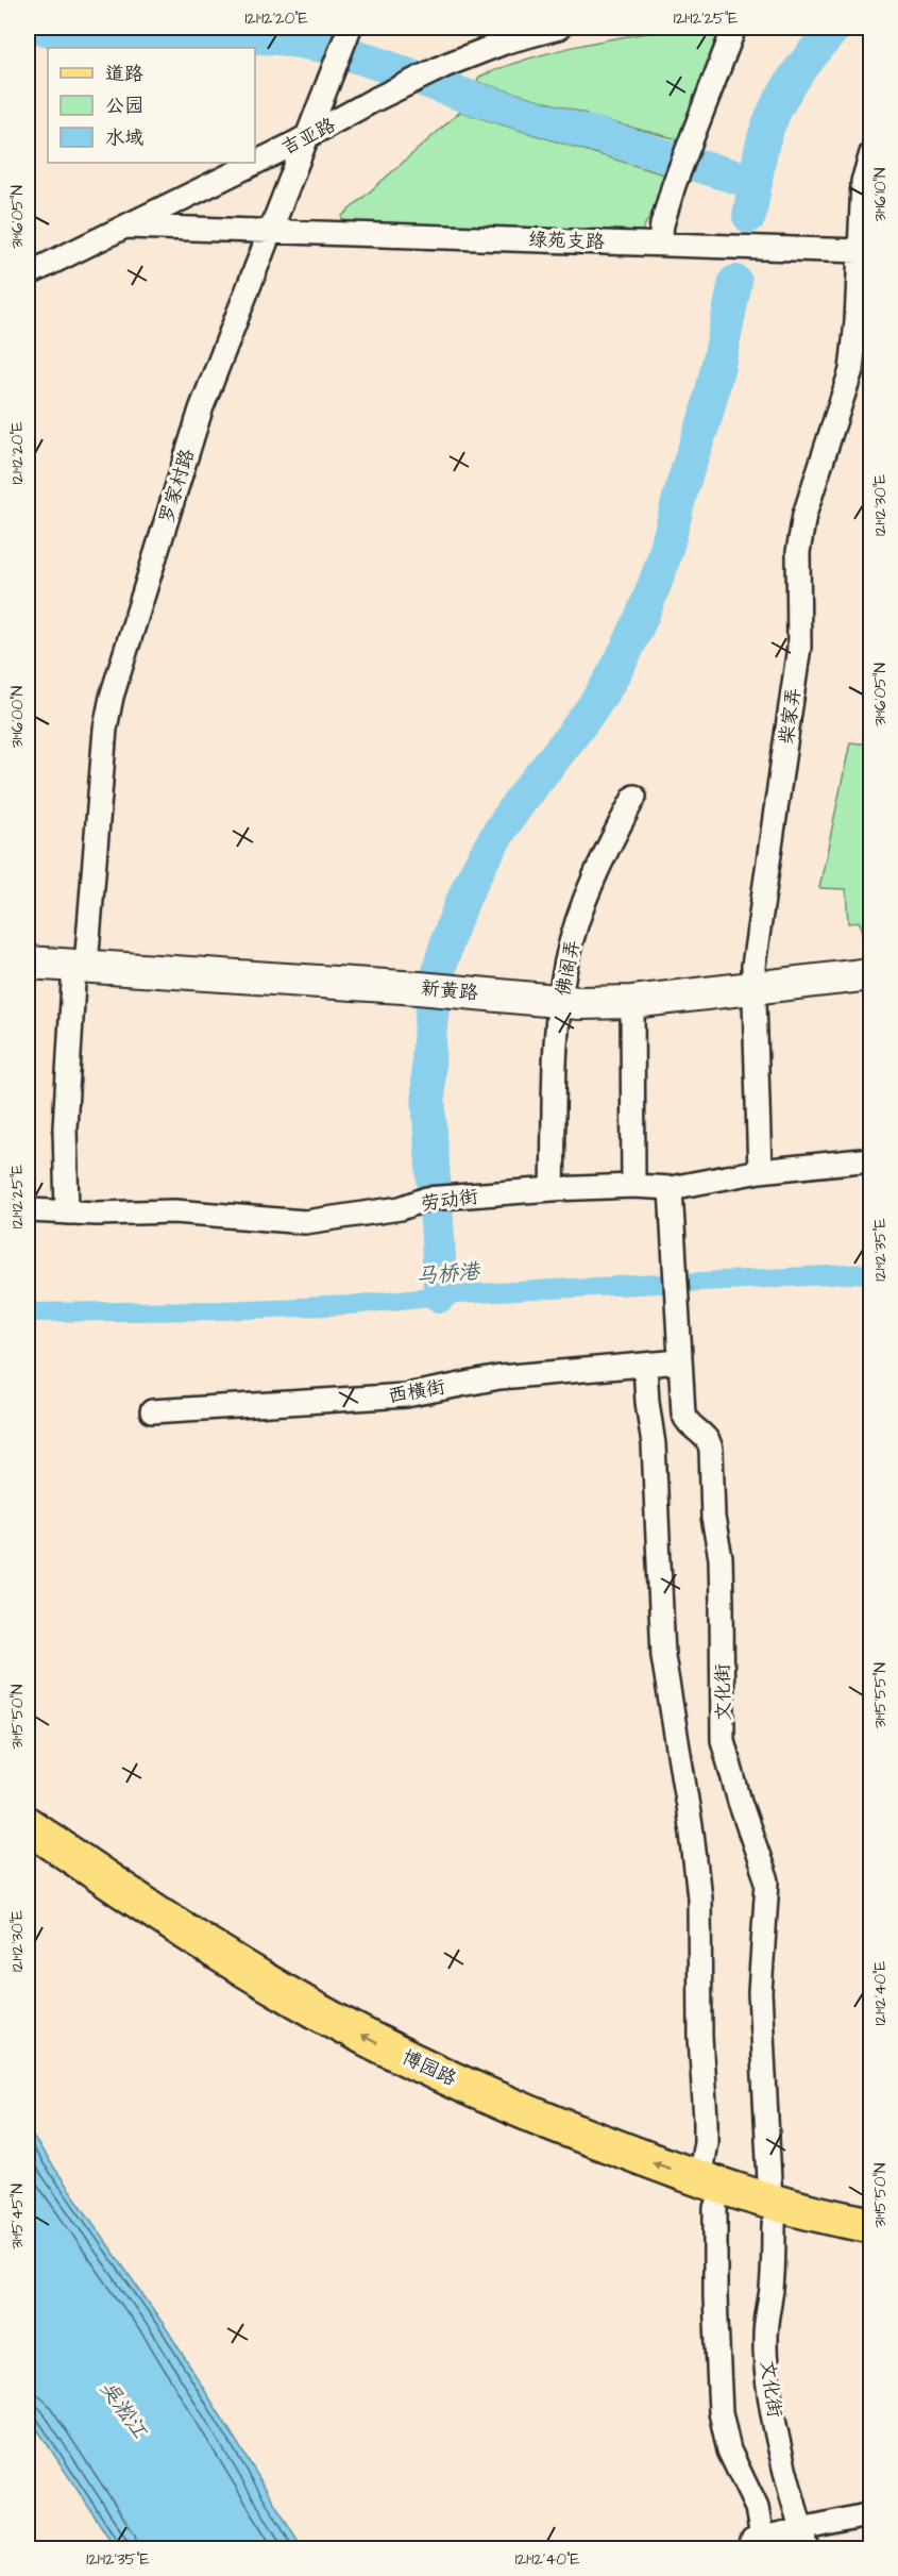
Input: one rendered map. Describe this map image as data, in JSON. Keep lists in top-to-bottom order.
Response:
{
  "streets": {
    "main road": ["博园路"],
    "street": [
      "吉亚路",
      "绿苑支路",
      "罗家村路",
      "柴家弄",
      "佛阁弄",
      "新黄路",
      "劳动街",
      "西横街",
      "文化街"
    ]
  },
  "crossings": [
    ["吉亚路", "绿苑支路"],
    ["吉亚路", "罗家村路"],
    ["绿苑支路", "罗家村路"],
    ["绿苑支路", "柴家弄"],
    ["罗家村路", "新黄路"],
    ["罗家村路", "劳动街"],
    ["柴家弄", "新黄路"],
    ["柴家弄", "劳动街"],
    ["佛阁弄", "新黄路"],
    ["佛阁弄", "劳动街"],
    ["劳动街", "文化街"],
    ["西横街", "文化街"],
    ["文化街", "博园路"]
  ],
  "water": ["马桥港", "吴淞江"],
  "legend": ["道路", "公园", "水域"],
  "coordinates": [
    "121°12'20\"E",
    "121°12'25\"E",
    "31°16'10\"N",
    "31°16'05\"N",
    "121°12'30\"E",
    "31°16'00\"N",
    "121°12'35\"E",
    "31°15'55\"N",
    "31°15'50\"N",
    "121°12'40\"E",
    "31°15'45\"N"
  ]
}
